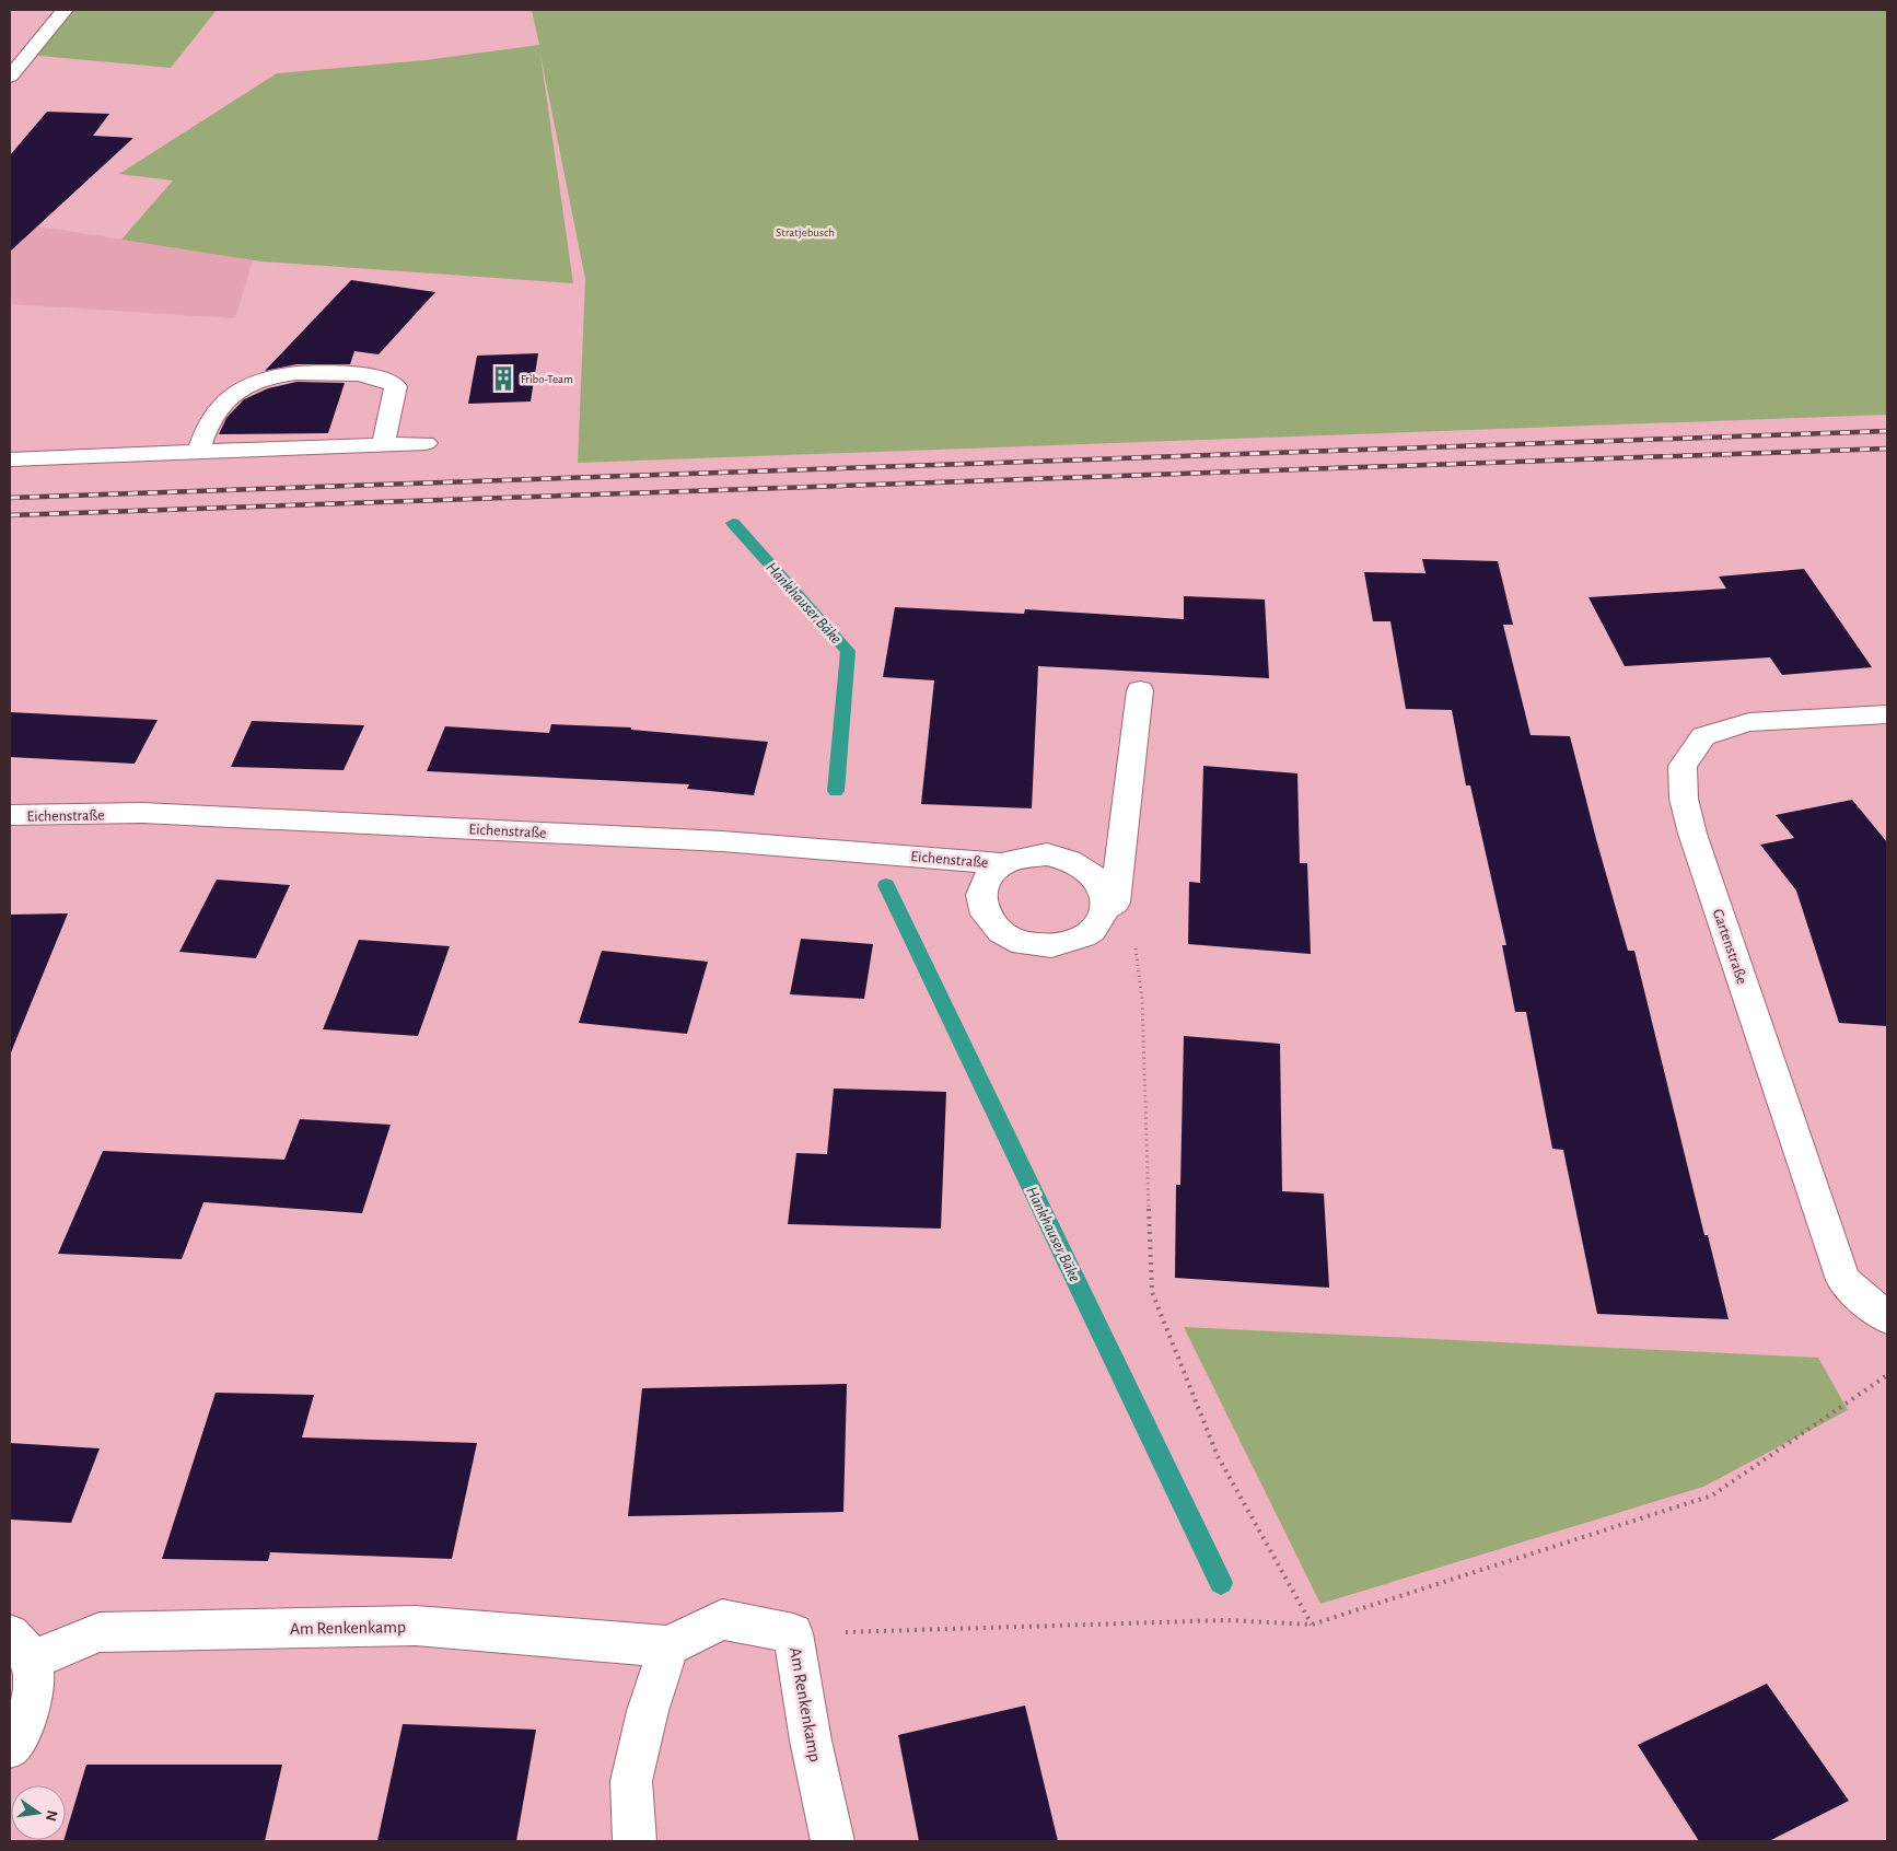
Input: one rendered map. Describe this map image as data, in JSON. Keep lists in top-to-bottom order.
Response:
{
  "streets": {
    "street": ["Eichenstraße", "Gartenstraße", "Am Renkenkamp"]
  },
  "water": ["Hankhauser Bäke"],
  "parks": ["Stratjebusch"],
  "places": {
    "building": ["Fribo-Team"]
  },
  "north": "right"
}
